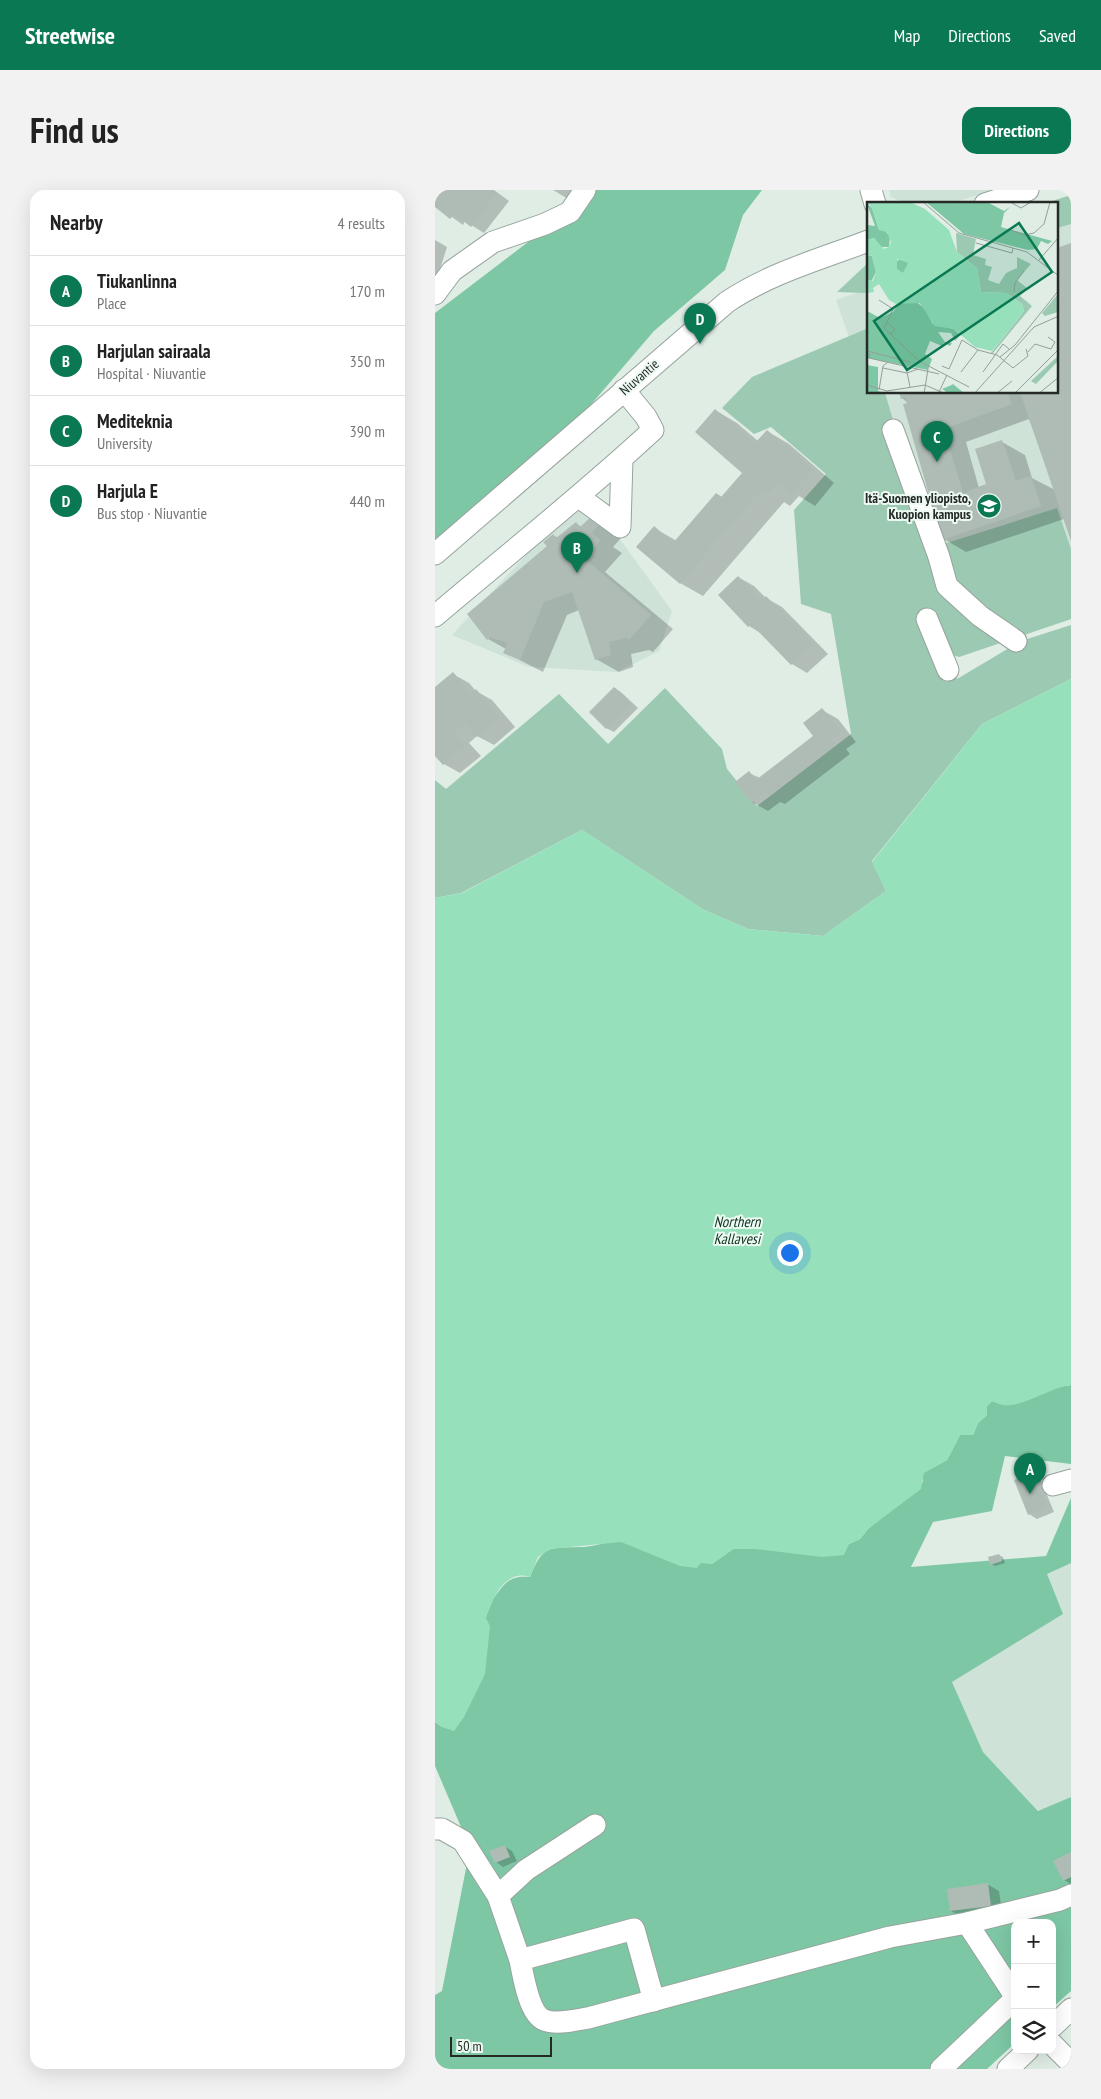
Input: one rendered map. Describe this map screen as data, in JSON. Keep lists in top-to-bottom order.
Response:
{
  "streets": {
    "street": ["Niuvantie"]
  },
  "water": ["Northern Kallavesi"],
  "places": {
    "school or university": ["Itä-Suomen yliopisto, Kuopion kampus"]
  },
  "scale_bar": "50 m",
  "page": {
    "header": "Streetwise",
    "nav": ["Map", "Directions", "Saved"],
    "title": "Find us",
    "buttons": "Directions",
    "heading": ["Nearby", "4 results"],
    "list": [
      {
        "mark": "A",
        "name": "Tiukanlinna",
        "note": "Place",
        "value": "170 m"
      },
      {
        "mark": "B",
        "name": "Harjulan sairaala",
        "note": "Hospital · Niuvantie",
        "value": "350 m"
      },
      {
        "mark": "C",
        "name": "Mediteknia",
        "note": "University",
        "value": "390 m"
      },
      {
        "mark": "D",
        "name": "Harjula E",
        "note": "Bus stop · Niuvantie",
        "value": "440 m"
      }
    ],
    "pins": [
      "D",
      "C",
      "B",
      "A"
    ],
    "map_buttons": ["+", "−"],
    "scale": "50 m"
  }
}
